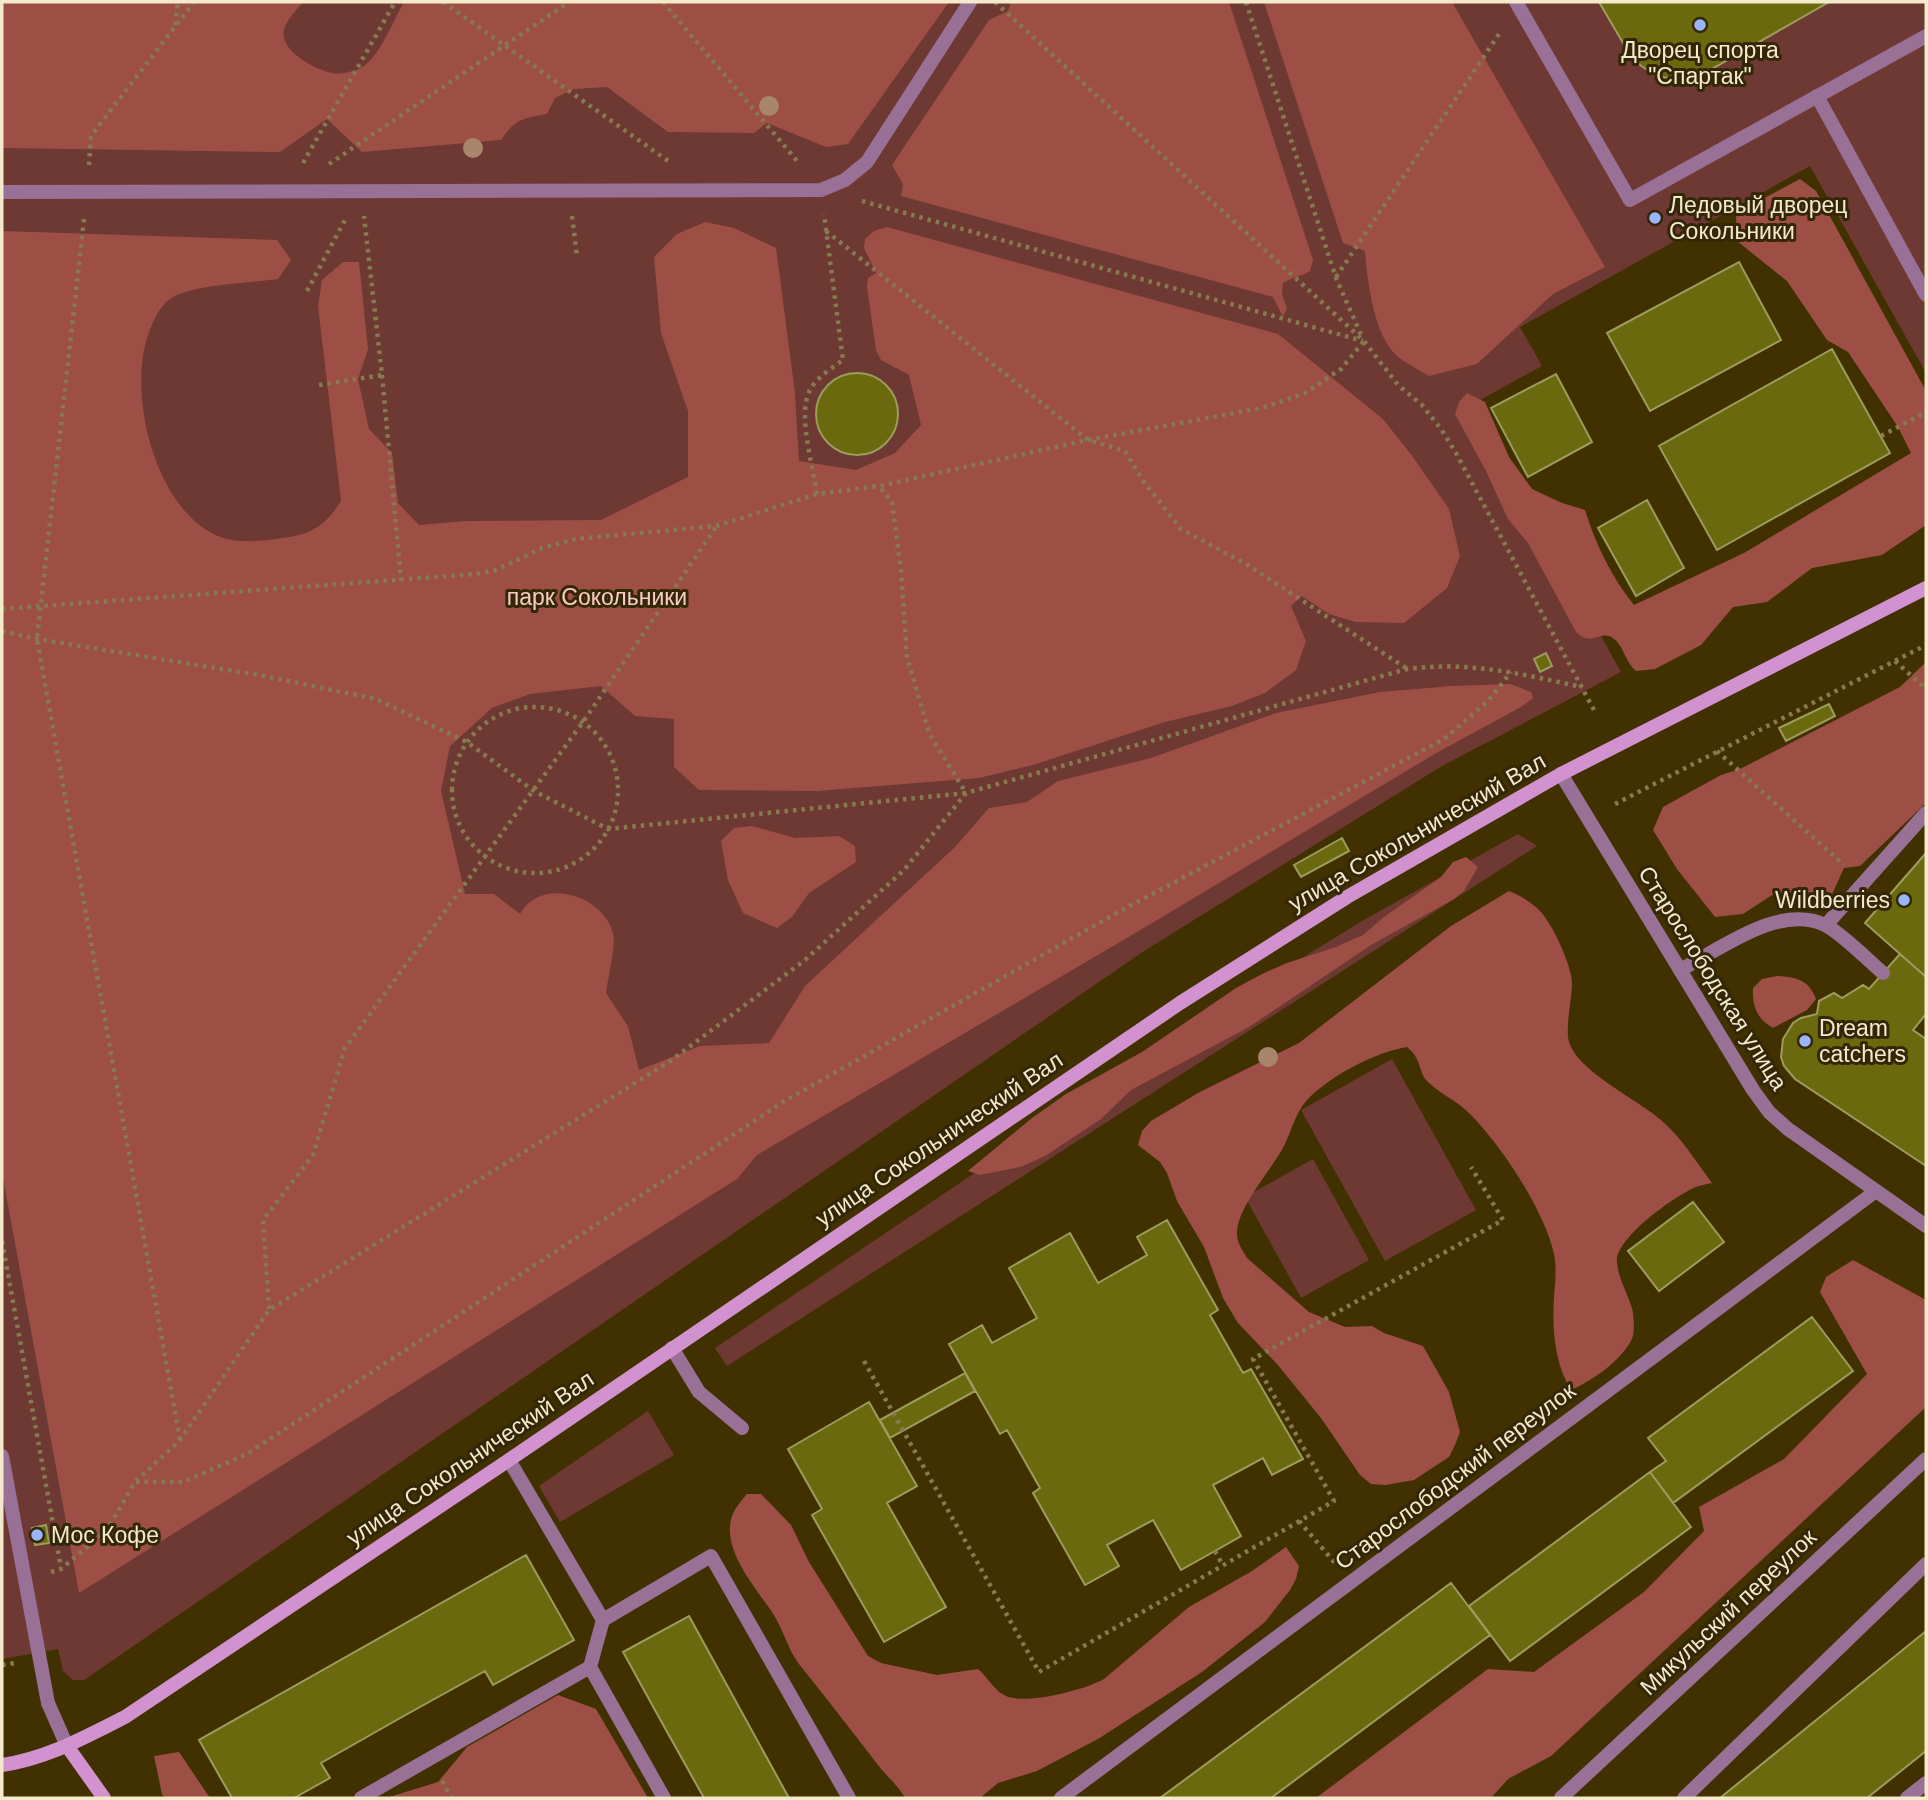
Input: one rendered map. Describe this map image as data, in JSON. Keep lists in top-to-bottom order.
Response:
{
  "streets": {
    "main road": ["улица Сокольнический Вал"],
    "street": ["Старослободская улица", "Старослободский переулок", "Микульский переулок"]
  },
  "crossings": [
    ["улица Сокольнический Вал", "Старослободская улица"],
    ["Старослободская улица", "Старослободский переулок"]
  ],
  "parks": ["парк Сокольники"],
  "places": [
    "Дворец спорта \"Спартак\"",
    "Ледовый дворец Сокольники",
    "Wildberries",
    "Dream catchers",
    "Мос Кофе"
  ]
}
